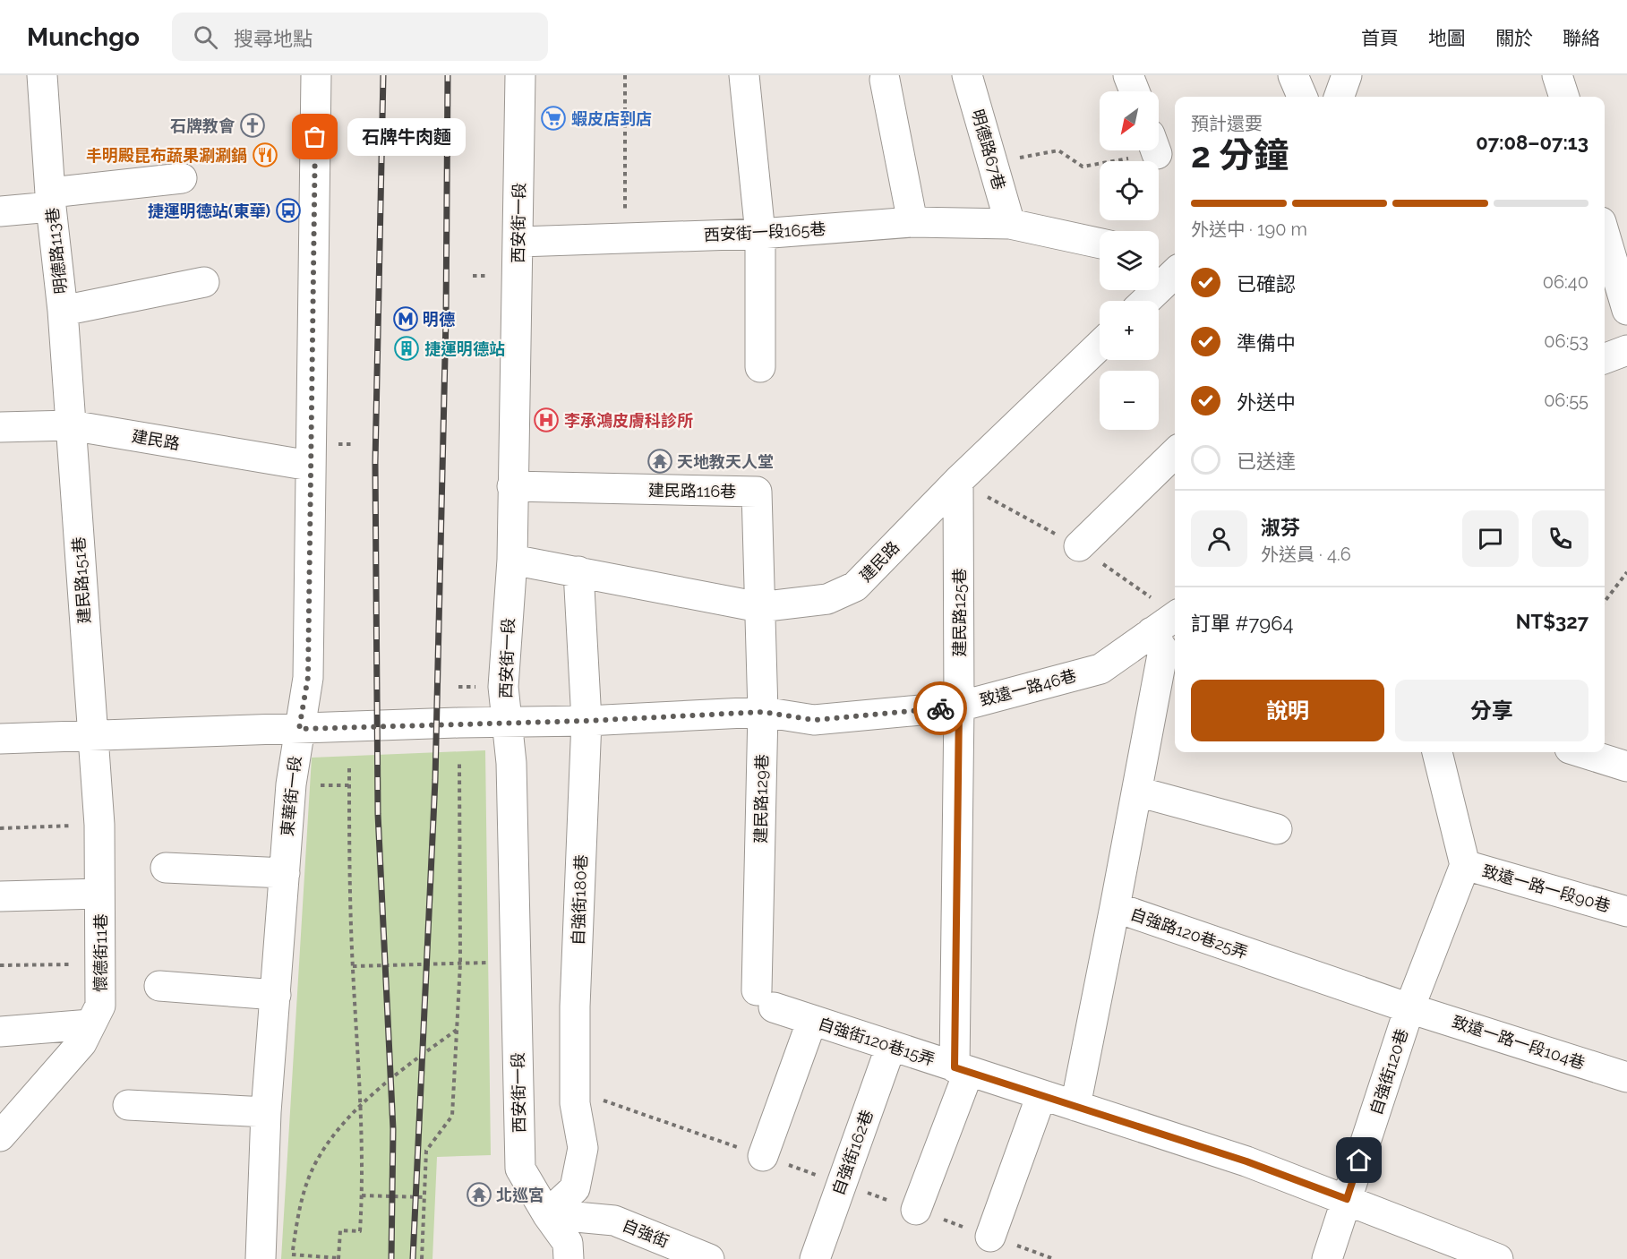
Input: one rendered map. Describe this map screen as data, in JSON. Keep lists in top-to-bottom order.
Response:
{
  "streets": {
    "street": [
      "明德路67巷",
      "西安街一段",
      "西安街一段165巷",
      "明德路113巷",
      "建民路",
      "建民路116巷",
      "建民路151巷",
      "建民路125巷",
      "致遠一路46巷",
      "東華街一段",
      "建民路129巷",
      "致遠一路一段90巷",
      "自強街180巷",
      "自強路120巷25弄",
      "懷德街11巷",
      "自強街120巷15弄",
      "致遠一路一段104巷",
      "自強街120巷",
      "自強街162巷",
      "自強街"
    ]
  },
  "crossings": [
    ["明德路67巷", "西安街一段165巷"],
    ["西安街一段", "西安街一段165巷"],
    ["西安街一段", "建民路"],
    ["西安街一段", "建民路116巷"],
    ["西安街一段", "致遠一路46巷"],
    ["西安街一段", "自強街180巷"],
    ["西安街一段", "自強街"],
    ["明德路113巷", "建民路"],
    ["明德路113巷", "建民路151巷"],
    ["建民路", "建民路116巷"],
    ["建民路", "建民路151巷"],
    ["建民路", "建民路125巷"],
    ["建民路", "東華街一段"],
    ["建民路", "建民路129巷"],
    ["建民路", "自強街180巷"],
    ["建民路116巷", "建民路129巷"],
    ["建民路151巷", "致遠一路46巷"],
    ["建民路151巷", "懷德街11巷"],
    ["建民路125巷", "致遠一路46巷"],
    ["建民路125巷", "自強街120巷15弄"],
    ["致遠一路46巷", "東華街一段"],
    ["致遠一路46巷", "建民路129巷"],
    ["致遠一路46巷", "自強街180巷"],
    ["致遠一路46巷", "自強路120巷25弄"],
    ["致遠一路46巷", "懷德街11巷"],
    ["建民路129巷", "自強街120巷15弄"],
    ["致遠一路一段90巷", "自強街120巷"],
    ["自強街180巷", "自強街"],
    ["自強路120巷25弄", "致遠一路一段104巷"],
    ["自強路120巷25弄", "自強街120巷"],
    ["自強街120巷15弄", "自強街120巷"],
    ["自強街120巷15弄", "自強街162巷"],
    ["致遠一路一段104巷", "自強街120巷"]
  ],
  "places": {
    "supermarket": ["蝦皮店到店"],
    "church": ["石牌教會"],
    "other": ["石牌牛肉麵"],
    "restaurant": ["丰明殿昆布蔬果涮涮鍋"],
    "bus stop": ["捷運明德站(東華)"],
    "metro station": ["明德"],
    "building": ["捷運明德站"],
    "hospital": ["李承鴻皮膚科診所"],
    "temple": ["天地教天人堂", "北巡宮"]
  },
  "north": "bottom left",
  "page": {
    "header": "Munchgo",
    "search": "搜尋地點",
    "nav": [
      "首頁",
      "地圖",
      "關於",
      "聯絡"
    ],
    "map_buttons": ["+", "−"],
    "heading": ["2 分鐘", "預計還要", "07:08–07:13"],
    "panel": [
      "淑芬",
      "外送員 · 4.6",
      "訂單 #7964",
      "NT$327"
    ],
    "bubble": "石牌牛肉麵",
    "bar": "外送中 · 190 m",
    "list": [
      ["已確認", "06:40"],
      ["準備中", "06:53"],
      ["外送中", "06:55"],
      "已送達"
    ],
    "buttons": ["說明", "分享"]
  }
}
